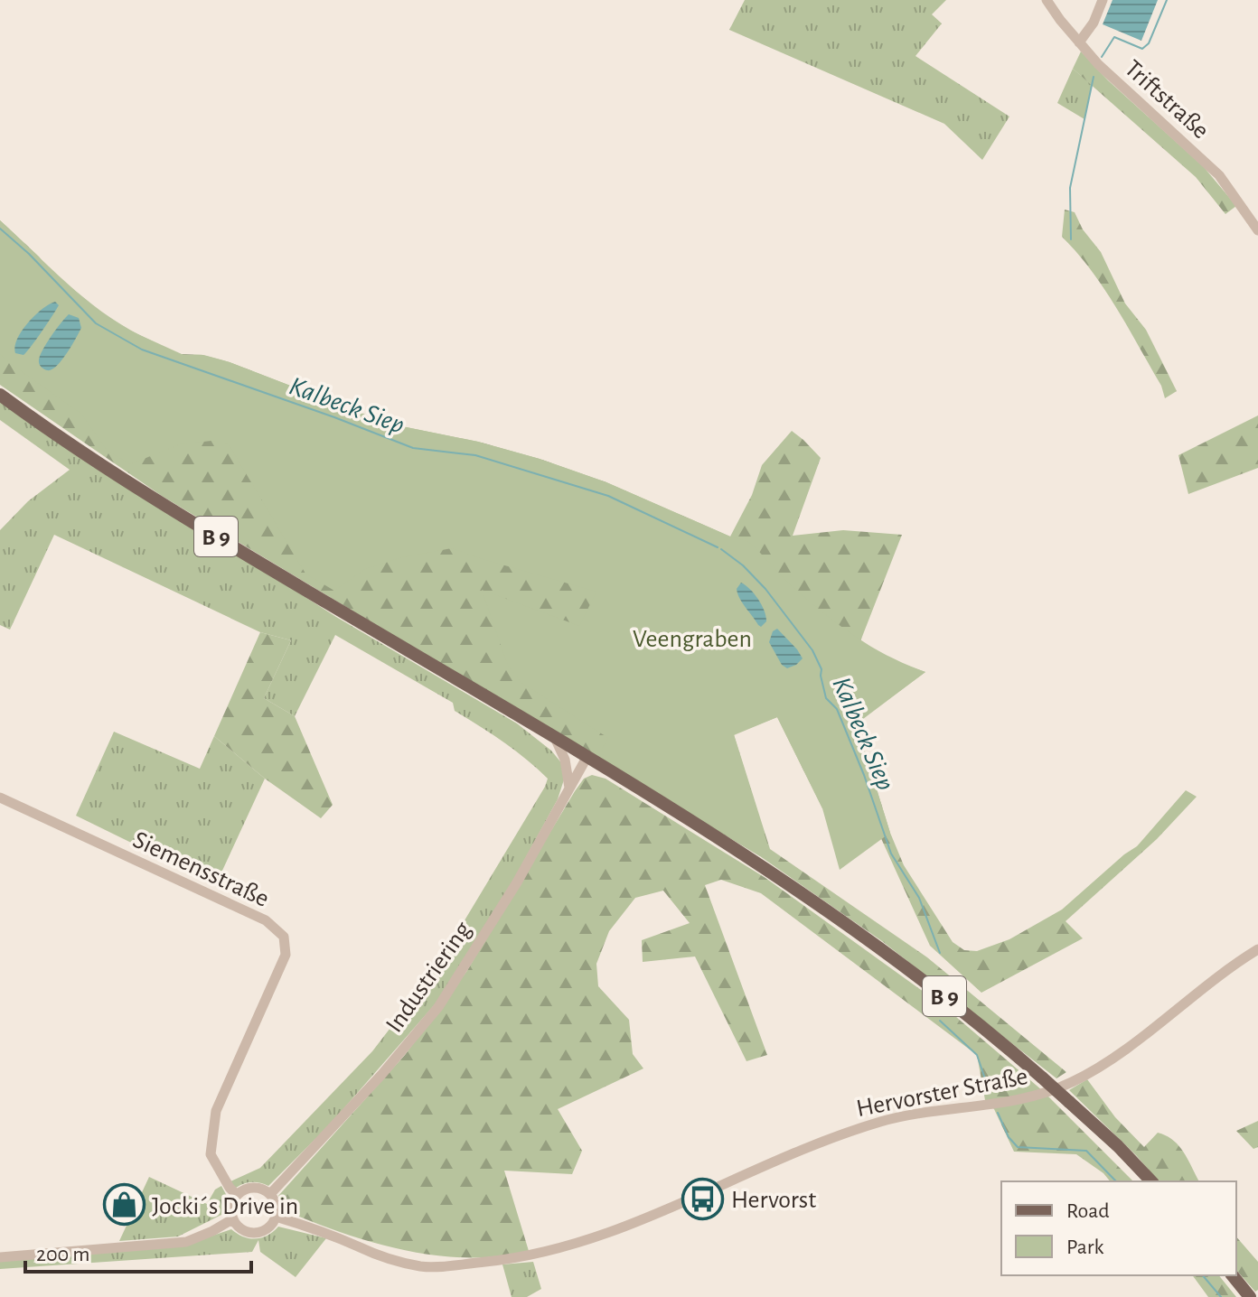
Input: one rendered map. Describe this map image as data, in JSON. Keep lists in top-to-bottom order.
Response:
{
  "streets": {
    "main road": ["B 9"],
    "street": [
      "Triftstraße",
      "Siemensstraße",
      "Industriering",
      "Hervorster Straße"
    ]
  },
  "crossings": [
    ["B 9", "Industriering"],
    ["Siemensstraße", "Industriering"],
    ["Siemensstraße", "Hervorster Straße"],
    ["Industriering", "Hervorster Straße"]
  ],
  "water": ["Kalbeck Siep"],
  "parks": ["Veengraben"],
  "places": {
    "bus stop": ["Hervorst"],
    "shop": ["Jocki´s Drive in"]
  },
  "legend": ["Road", "Park"],
  "scale_bar": "200 m"
}
